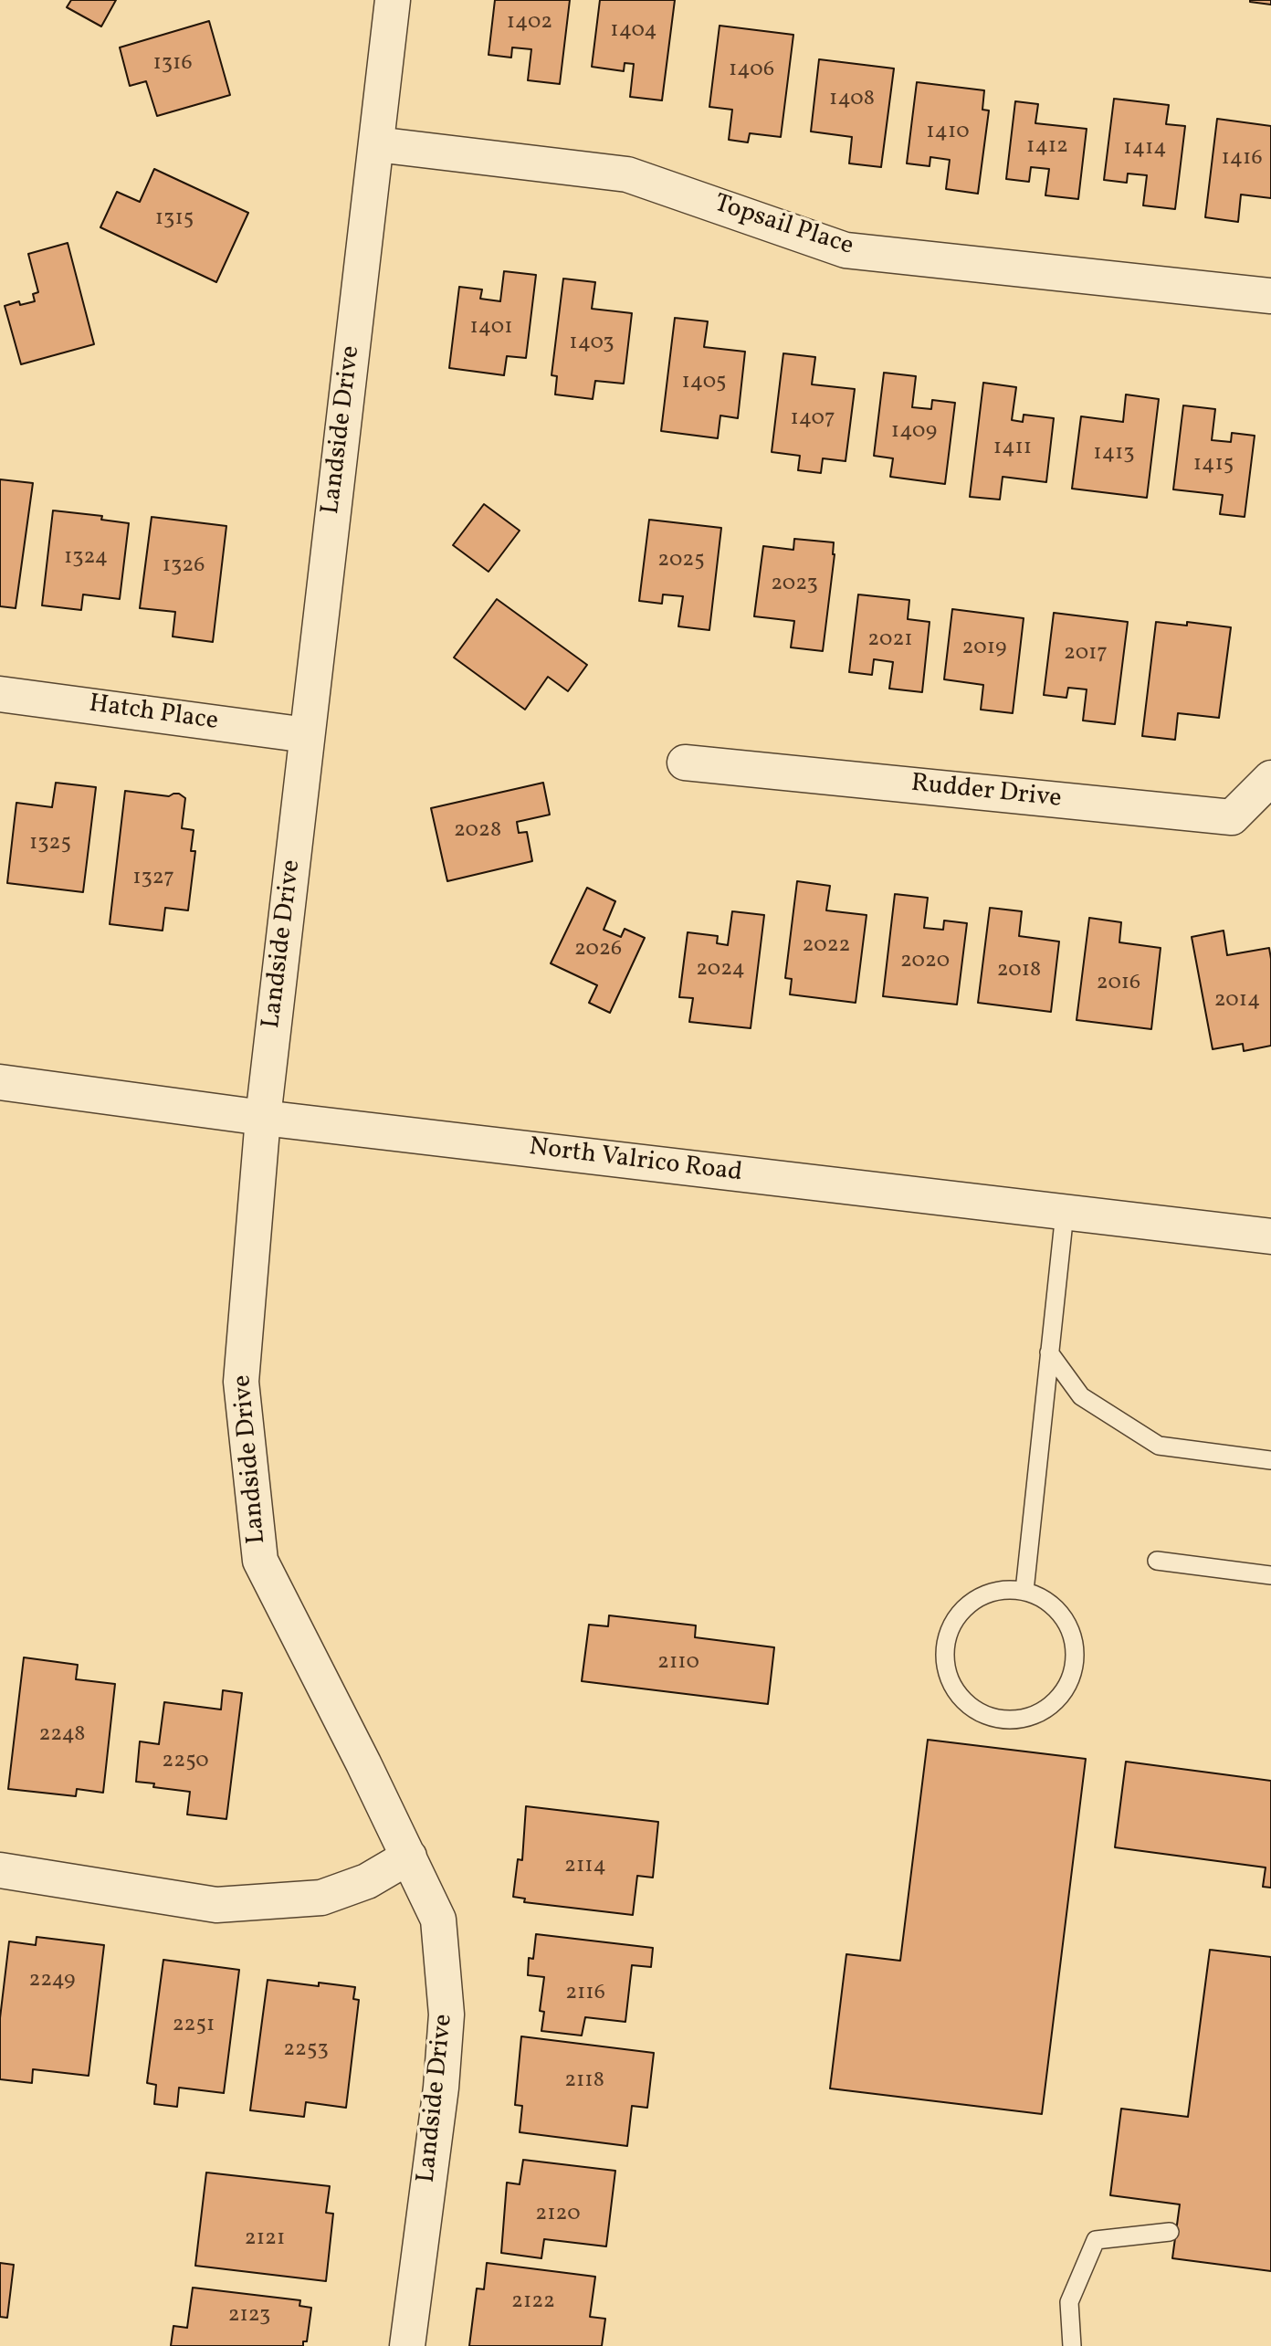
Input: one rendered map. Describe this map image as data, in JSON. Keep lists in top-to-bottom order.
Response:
{
  "streets": {
    "street": [
      "Topsail Place",
      "Landside Drive",
      "Hatch Place",
      "Rudder Drive",
      "North Valrico Road"
    ]
  },
  "crossings": [
    ["Topsail Place", "Landside Drive"],
    ["Landside Drive", "Hatch Place"],
    ["Landside Drive", "North Valrico Road"]
  ],
  "house_numbers": [
    "1402",
    "1404",
    "1316",
    "1406",
    "1408",
    "1410",
    "1412",
    "1414",
    "1416",
    "1315",
    "1401",
    "1403",
    "1405",
    "1407",
    "1409",
    "1411",
    "1413",
    "1415",
    "1324",
    "2025",
    "1326",
    "2023",
    "2021",
    "2019",
    "2017",
    "2028",
    "1325",
    "1327",
    "2022",
    "2026",
    "2020",
    "2024",
    "2018",
    "2016",
    "2014",
    "2110",
    "2248",
    "2250",
    "2114",
    "2249",
    "2116",
    "2251",
    "2253",
    "2118",
    "2120",
    "2121",
    "2122",
    "2123"
  ]
}
